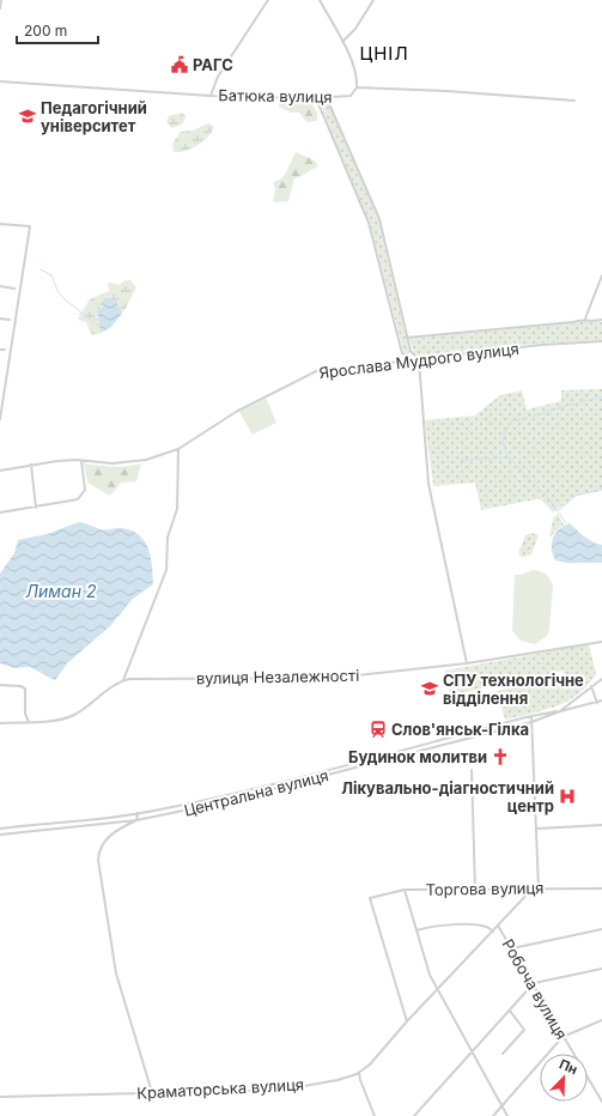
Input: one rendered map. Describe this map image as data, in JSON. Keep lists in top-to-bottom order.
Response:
{
  "streets": {
    "street": [
      "Батюка вулиця",
      "Ярослава Мудрого вулиця",
      "вулиця Незалежності",
      "Центральна вулиця",
      "Торгова вулиця",
      "Робоча вулиця",
      "Краматорська вулиця"
    ]
  },
  "crossings": [
    ["Торгова вулиця", "Краматорська вулиця"],
    ["Робоча вулиця", "Краматорська вулиця"]
  ],
  "districts": ["ЦНІЛ"],
  "water": ["Лиман 2"],
  "places": {
    "public building": ["РАГС"],
    "school or university": ["Педагогічний університет", "СПУ технологічне відділення"],
    "station": ["Слов'янськ-Гілка"],
    "church": ["Будинок молитви"],
    "hospital": ["Лікувально-діагностичний центр"]
  },
  "scale_bar": "200 m",
  "north": "top right"
}
